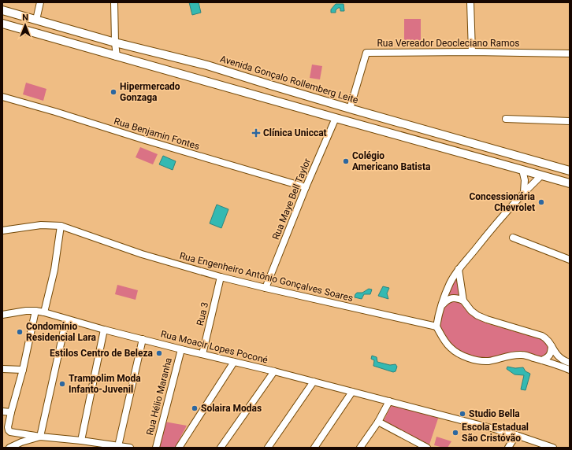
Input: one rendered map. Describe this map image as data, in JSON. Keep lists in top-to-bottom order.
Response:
{
  "streets": {
    "main road": ["Avenida Gonçalo Rollemberg Leite"],
    "street": [
      "Rua Vereador Deocleciano Ramos",
      "Rua Benjamin Fontes",
      "Rua Maye Bell Taylor",
      "Rua Engenheiro Antônio Gonçalves Soares",
      "Rua 3",
      "Rua Moacir Lopes Poconé",
      "Rua Hélio Maranha"
    ]
  },
  "crossings": [
    ["Rua Vereador Deocleciano Ramos", "Avenida Gonçalo Rollemberg Leite"],
    ["Rua Benjamin Fontes", "Rua Maye Bell Taylor"],
    ["Rua Maye Bell Taylor", "Rua Engenheiro Antônio Gonçalves Soares"],
    ["Rua Engenheiro Antônio Gonçalves Soares", "Rua 3"],
    ["Rua 3", "Rua Moacir Lopes Poconé"],
    ["Rua Moacir Lopes Poconé", "Rua Hélio Maranha"]
  ],
  "places": {
    "other": [
      "Hipermercado Gonzaga",
      "Colégio Americano Batista",
      "Concessionária Chevrolet",
      "Condomínio Residencial Lara",
      "Estilos Centro de Beleza",
      "Trampolim Moda Infanto-Juvenil",
      "Solaira Modas",
      "Studio Bella",
      "Escola Estadual São Cristóvão"
    ],
    "health": ["Clínica Uniccat"]
  },
  "north": "top"
}
